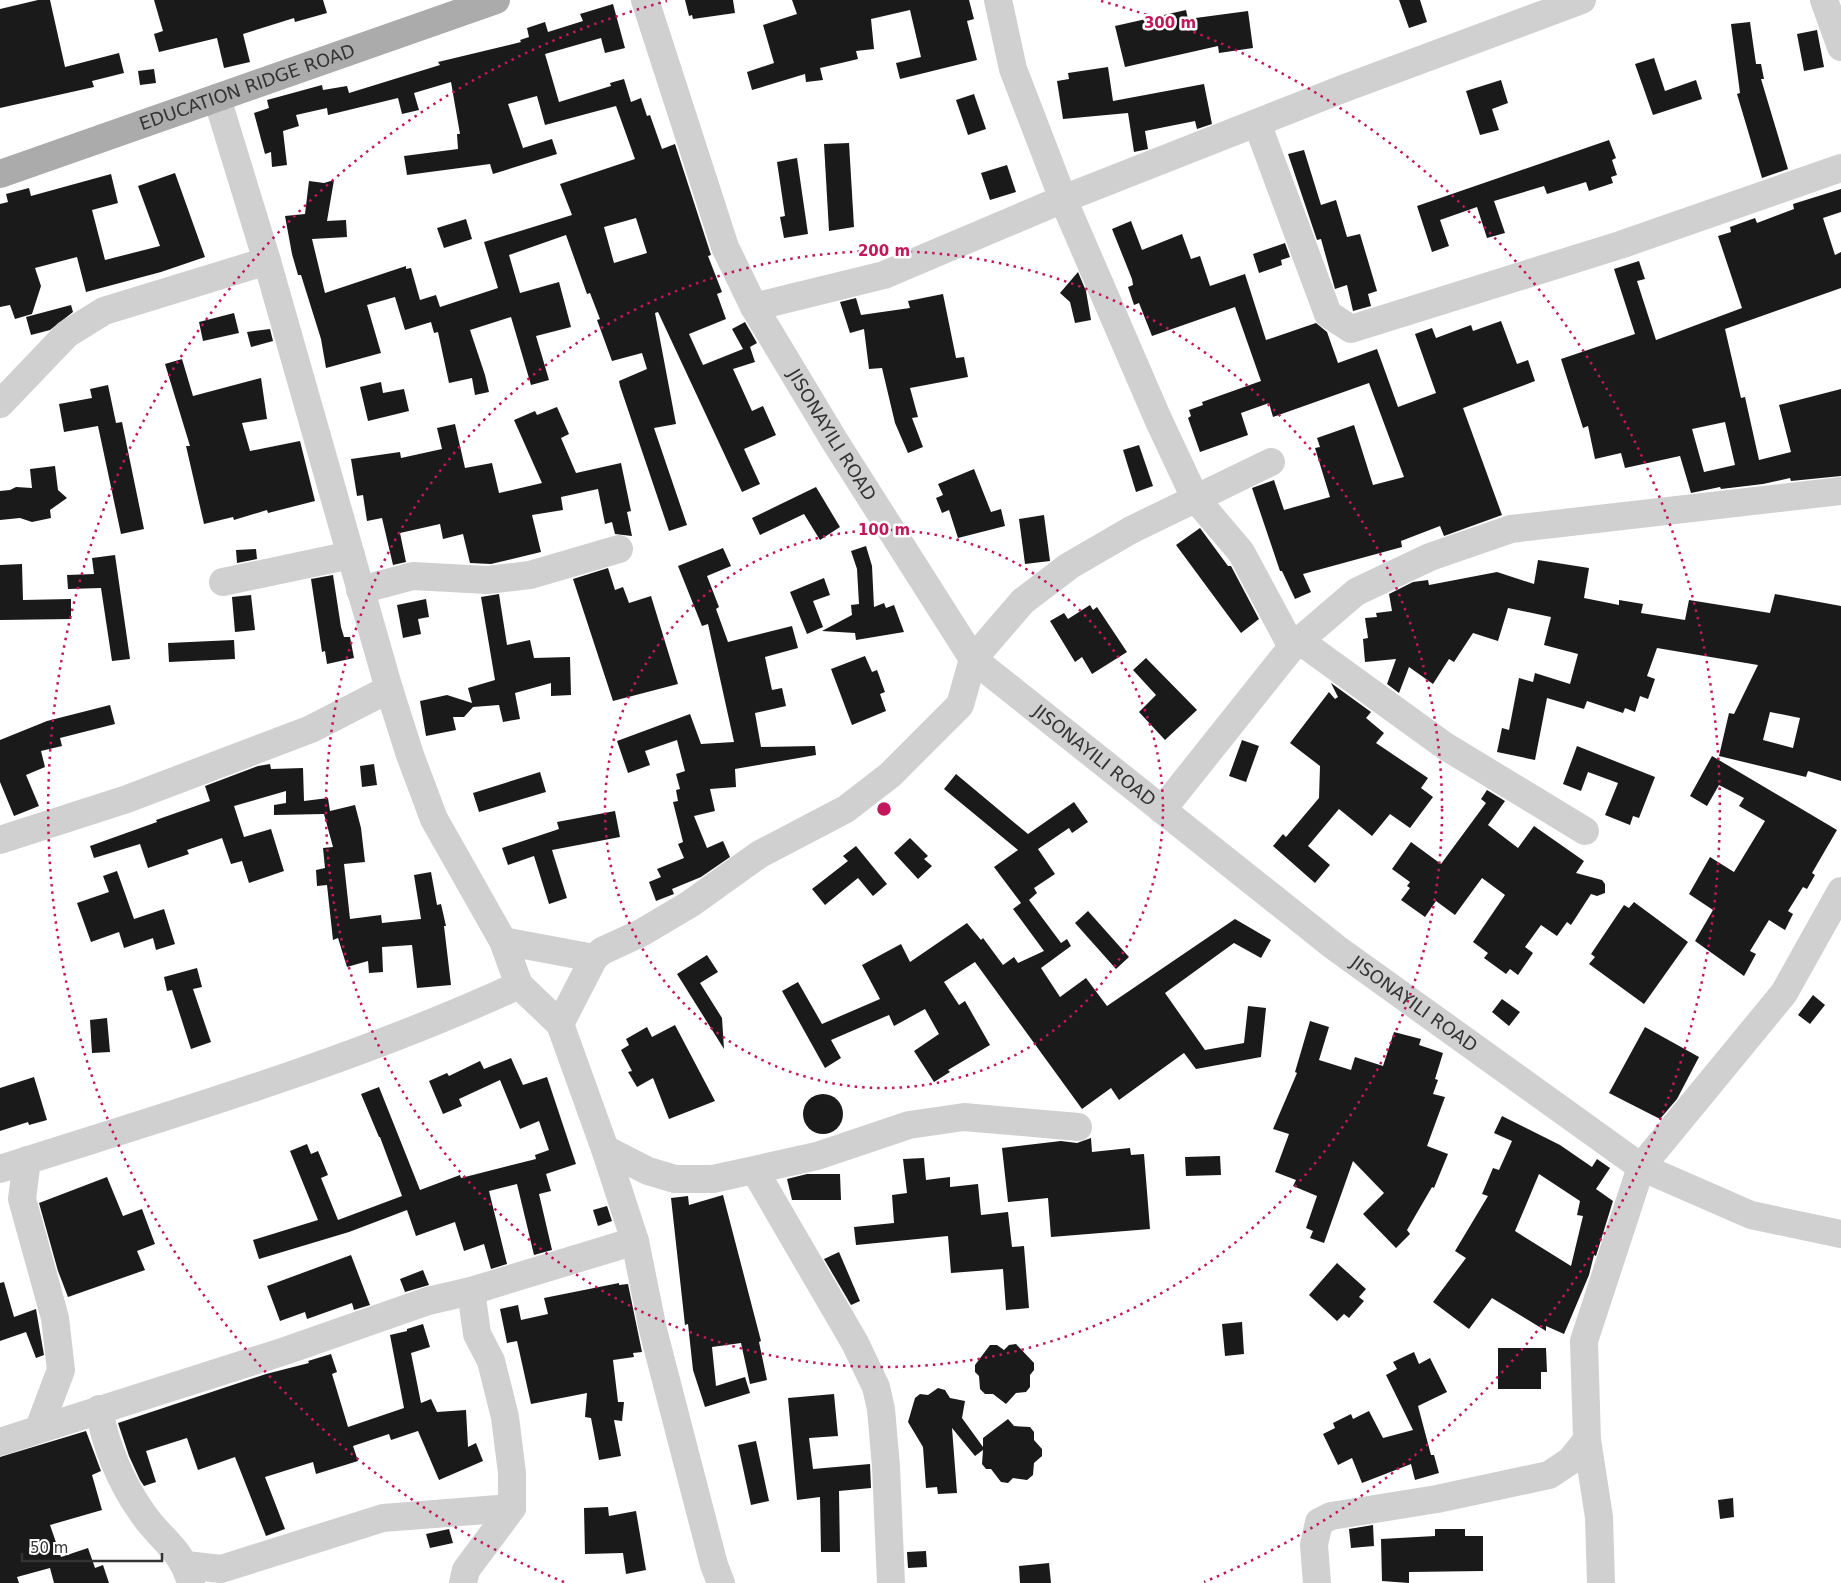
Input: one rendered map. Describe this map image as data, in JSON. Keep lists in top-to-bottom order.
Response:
{
  "streets": {
    "main road": ["EDUCATION RIDGE ROAD"],
    "street": ["JISONAYILI ROAD"]
  },
  "scale_bar": "50 m",
  "rings": ["300 m", "200 m", "100 m"]
}
